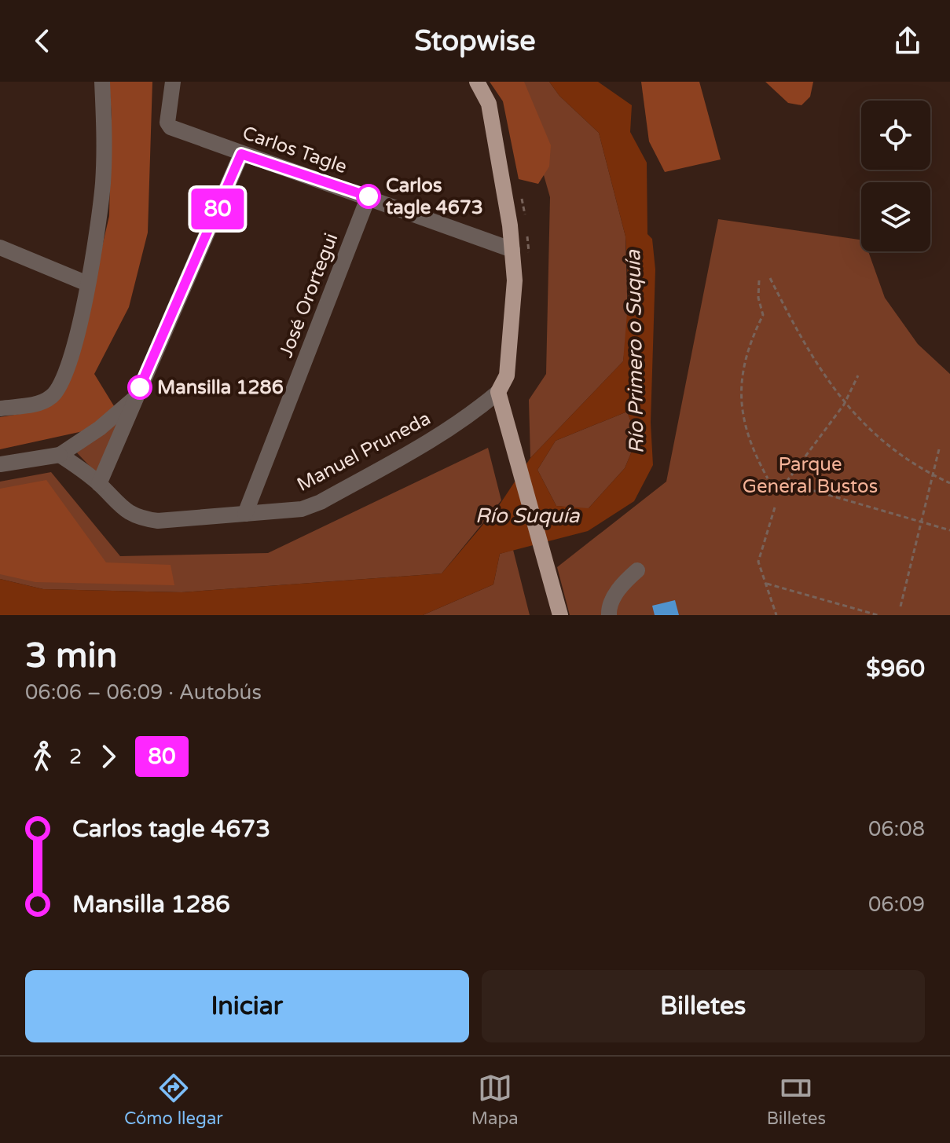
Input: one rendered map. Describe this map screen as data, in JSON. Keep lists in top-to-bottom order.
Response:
{
  "streets": {
    "street": ["Carlos Tagle", "José Orortegui", "Manuel Pruneda"]
  },
  "crossings": [
    ["Carlos Tagle", "José Orortegui"],
    ["José Orortegui", "Manuel Pruneda"]
  ],
  "water": ["Río Primero o Suquía", "Río Suquía"],
  "parks": ["Parque General Bustos"],
  "places": ["Carlos tagle 4673", "Mansilla 1286"],
  "lines": ["bus line 80"],
  "page": {
    "header": "Stopwise",
    "on_map": "80",
    "heading": ["3 min", "06:06 – 06:09 · Autobús", "$960"],
    "legs": ["2", "80"],
    "list": [
      {
        "name": "Carlos tagle 4673",
        "value": "06:08"
      },
      {
        "name": "Mansilla 1286",
        "value": "06:09"
      }
    ],
    "buttons": ["Iniciar", "Billetes"],
    "tabs": ["Cómo llegar", "Mapa", "Billetes"]
  }
}
